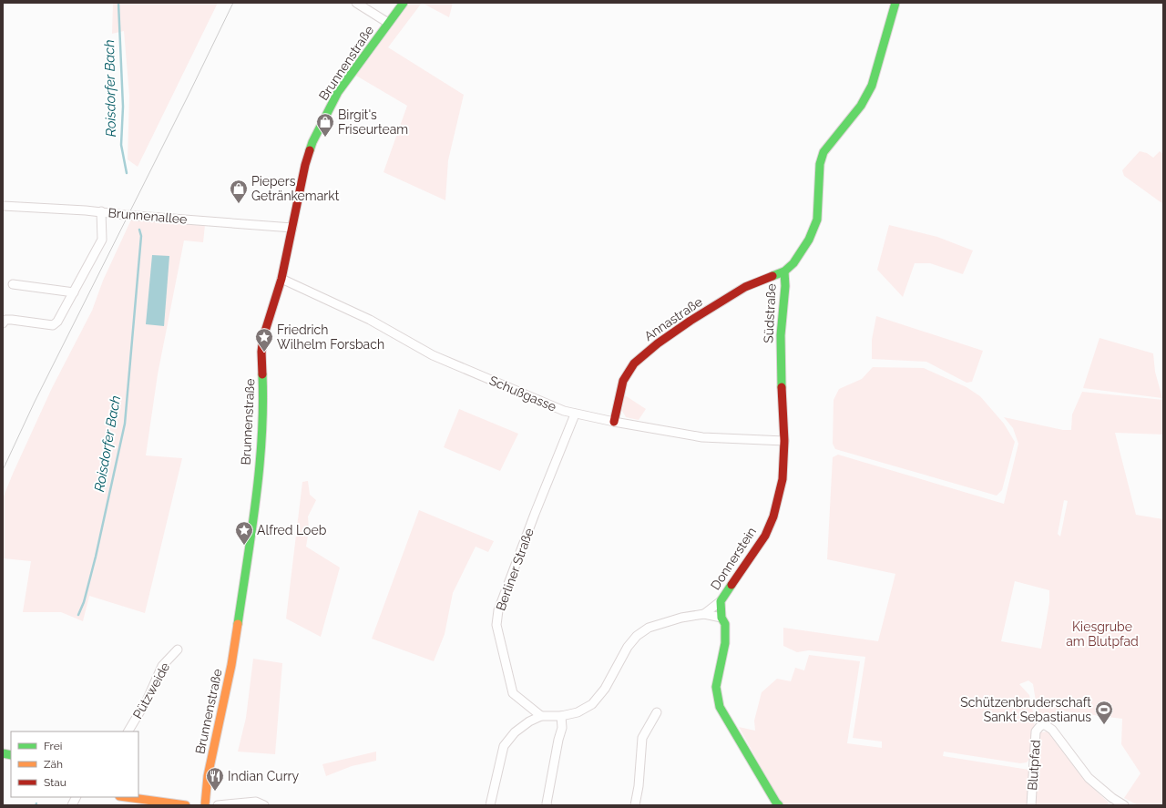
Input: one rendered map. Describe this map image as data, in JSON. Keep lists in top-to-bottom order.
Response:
{
  "streets": {
    "street": [
      "Brunnenstraße",
      "Brunnenallee",
      "Südstraße",
      "Annastraße",
      "Schußgasse",
      "Donnerstein",
      "Berliner Straße",
      "Pützweide",
      "Blutpfad"
    ]
  },
  "crossings": [
    ["Brunnenstraße", "Brunnenallee"],
    ["Brunnenstraße", "Schußgasse"],
    ["Südstraße", "Annastraße"],
    ["Südstraße", "Schußgasse"],
    ["Südstraße", "Donnerstein"],
    ["Annastraße", "Schußgasse"],
    ["Schußgasse", "Donnerstein"],
    ["Schußgasse", "Berliner Straße"]
  ],
  "water": ["Roisdorfer Bach"],
  "parks": ["Kiesgrube am Blutpfad"],
  "places": {
    "shop": ["Birgit's Friseurteam", "Piepers Getränkemarkt"],
    "place": ["Friedrich Wilhelm Forsbach", "Alfred Loeb"],
    "sports": ["Schützenbruderschaft Sankt Sebastianus"],
    "restaurant": ["Indian Curry"]
  },
  "legend": ["Frei", "Zäh", "Stau"]
}
